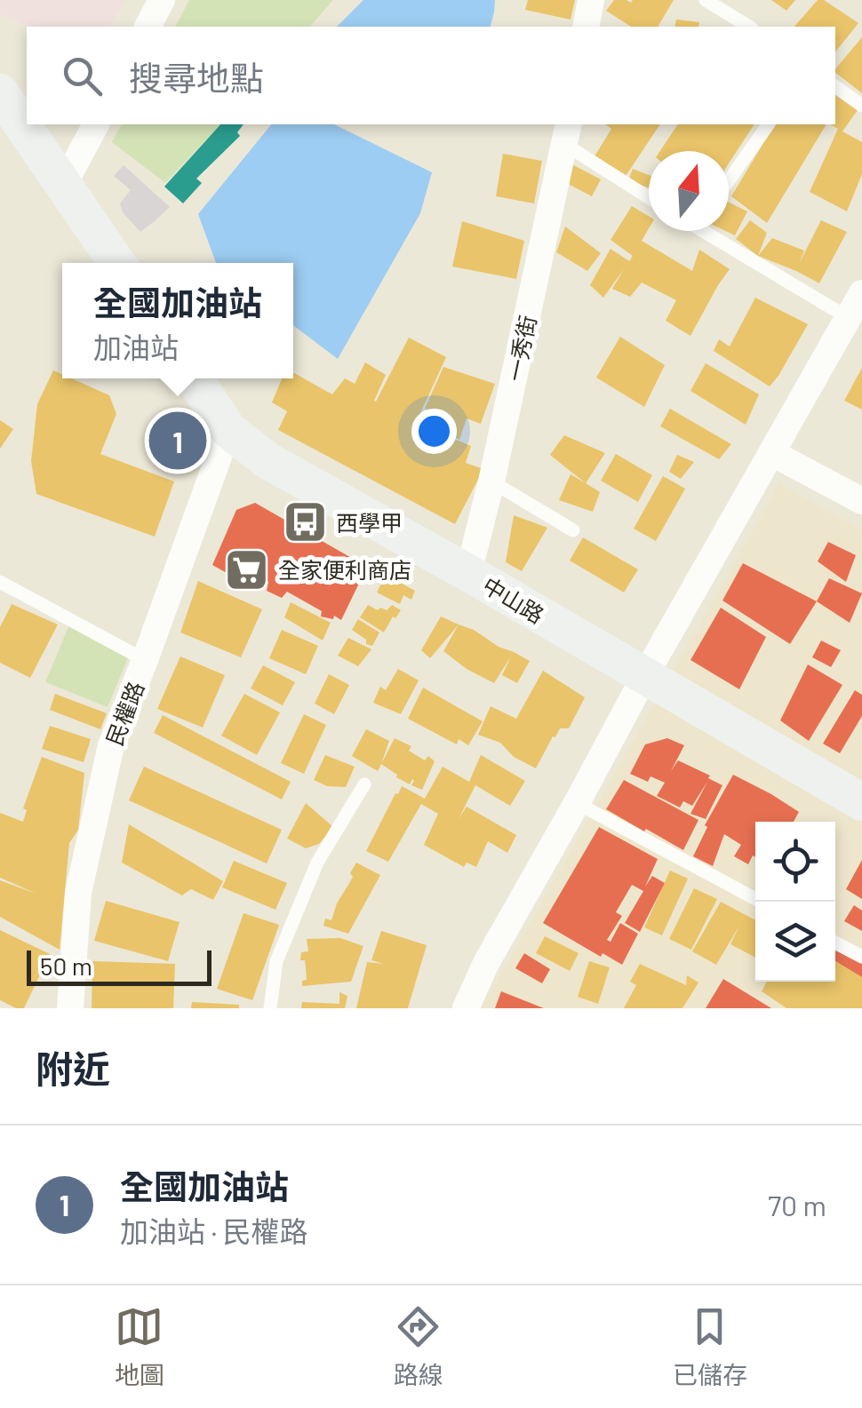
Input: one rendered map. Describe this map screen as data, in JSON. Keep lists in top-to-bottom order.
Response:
{
  "streets": {
    "main road": ["中山路"],
    "street": ["一秀街", "民權路"]
  },
  "crossings": [
    ["一秀街", "中山路"],
    ["中山路", "民權路"]
  ],
  "places": {
    "bus stop": ["西學甲"],
    "supermarket": ["全家便利商店"]
  },
  "scale_bar": "50 m",
  "north": "top",
  "page": {
    "search": "搜尋地點",
    "popup": ["全國加油站", "加油站"],
    "pins": "1",
    "scale": "50 m",
    "heading": "附近",
    "list": [
      {
        "mark": "1",
        "name": "全國加油站",
        "note": "加油站 · 民權路",
        "value": "70 m"
      }
    ],
    "nav": ["地圖", "路線", "已儲存"]
  }
}
